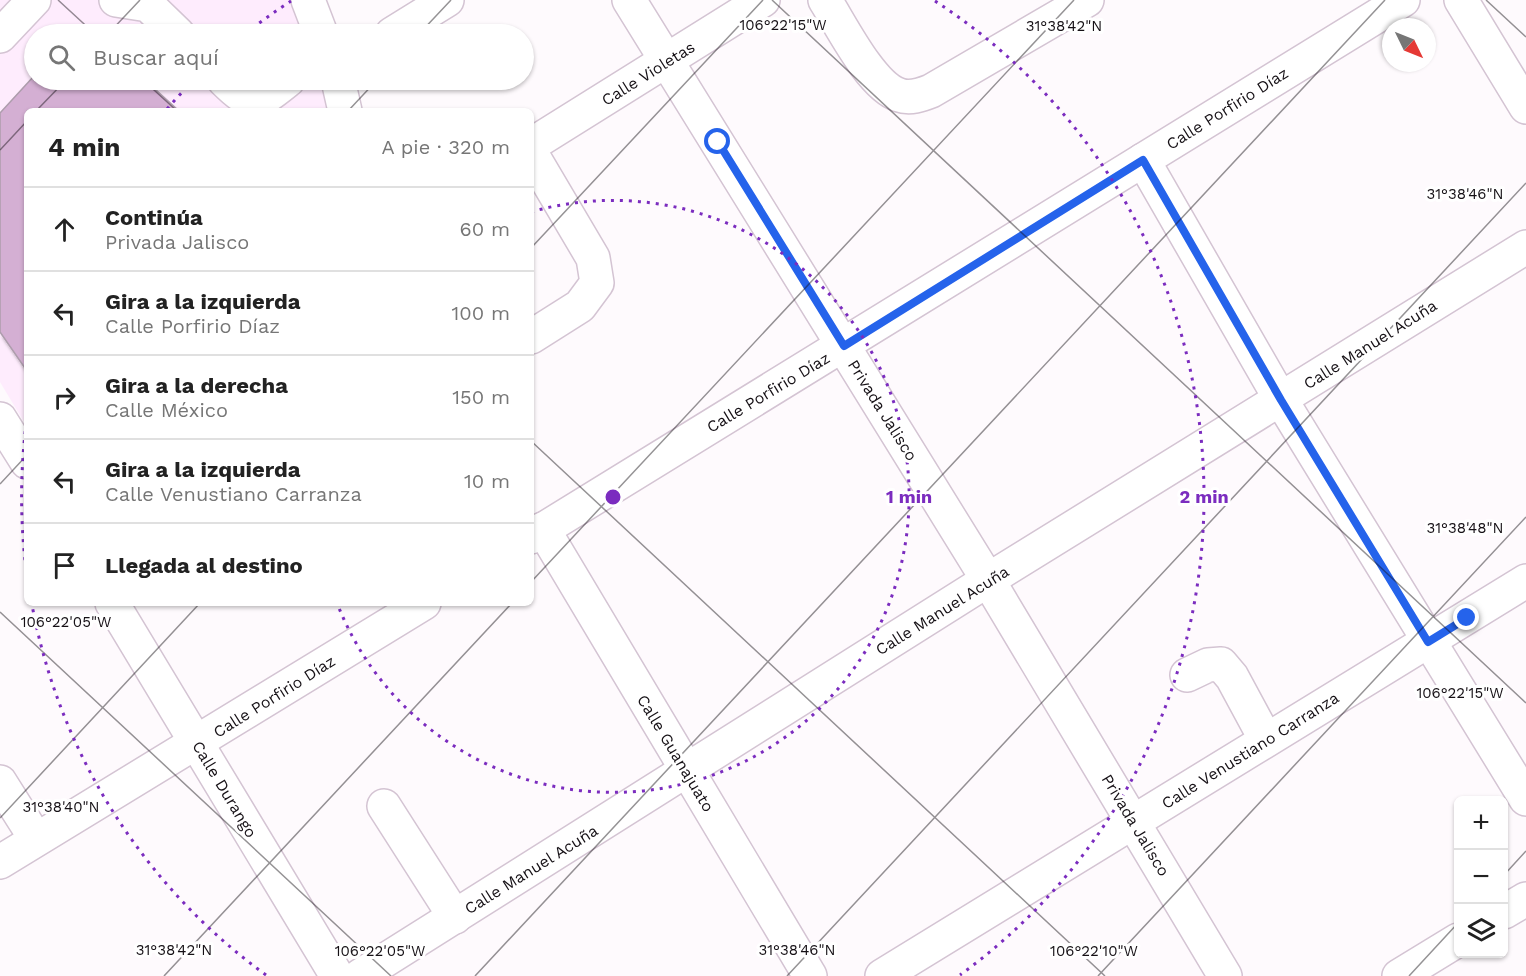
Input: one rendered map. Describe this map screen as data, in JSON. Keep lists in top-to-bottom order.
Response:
{
  "streets": {
    "street": [
      "Calle Violetas",
      "Calle Porfirio Díaz",
      "Calle Manuel Acuña",
      "Privada Jalisco",
      "Calle Venustiano Carranza",
      "Calle Guanajuato",
      "Calle Durango"
    ]
  },
  "crossings": [
    ["Calle Violetas", "Privada Jalisco"],
    ["Calle Porfirio Díaz", "Privada Jalisco"],
    ["Calle Porfirio Díaz", "Calle Guanajuato"],
    ["Calle Porfirio Díaz", "Calle Durango"],
    ["Calle Manuel Acuña", "Privada Jalisco"],
    ["Calle Manuel Acuña", "Calle Guanajuato"],
    ["Privada Jalisco", "Calle Venustiano Carranza"]
  ],
  "north": "bottom right",
  "page": {
    "search": "Buscar aquí",
    "heading": ["4 min", "A pie · 320 m"],
    "list": [
      ["Continúa", "Privada Jalisco", "60 m"],
      ["Gira a la izquierda", "Calle Porfirio Díaz", "100 m"],
      ["Gira a la derecha", "Calle México", "150 m"],
      ["Gira a la izquierda", "Calle Venustiano Carranza", "10 m"],
      "Llegada al destino"
    ],
    "map_buttons": ["+", "−"]
  },
  "coordinates": [
    "106°22'15\"W",
    "31°38'42\"N",
    "31°38'46\"N",
    "31°38'48\"N",
    "106°22'05\"W",
    "31°38'40\"N",
    "106°22'10\"W"
  ],
  "rings": ["1 min", "2 min"]
}
